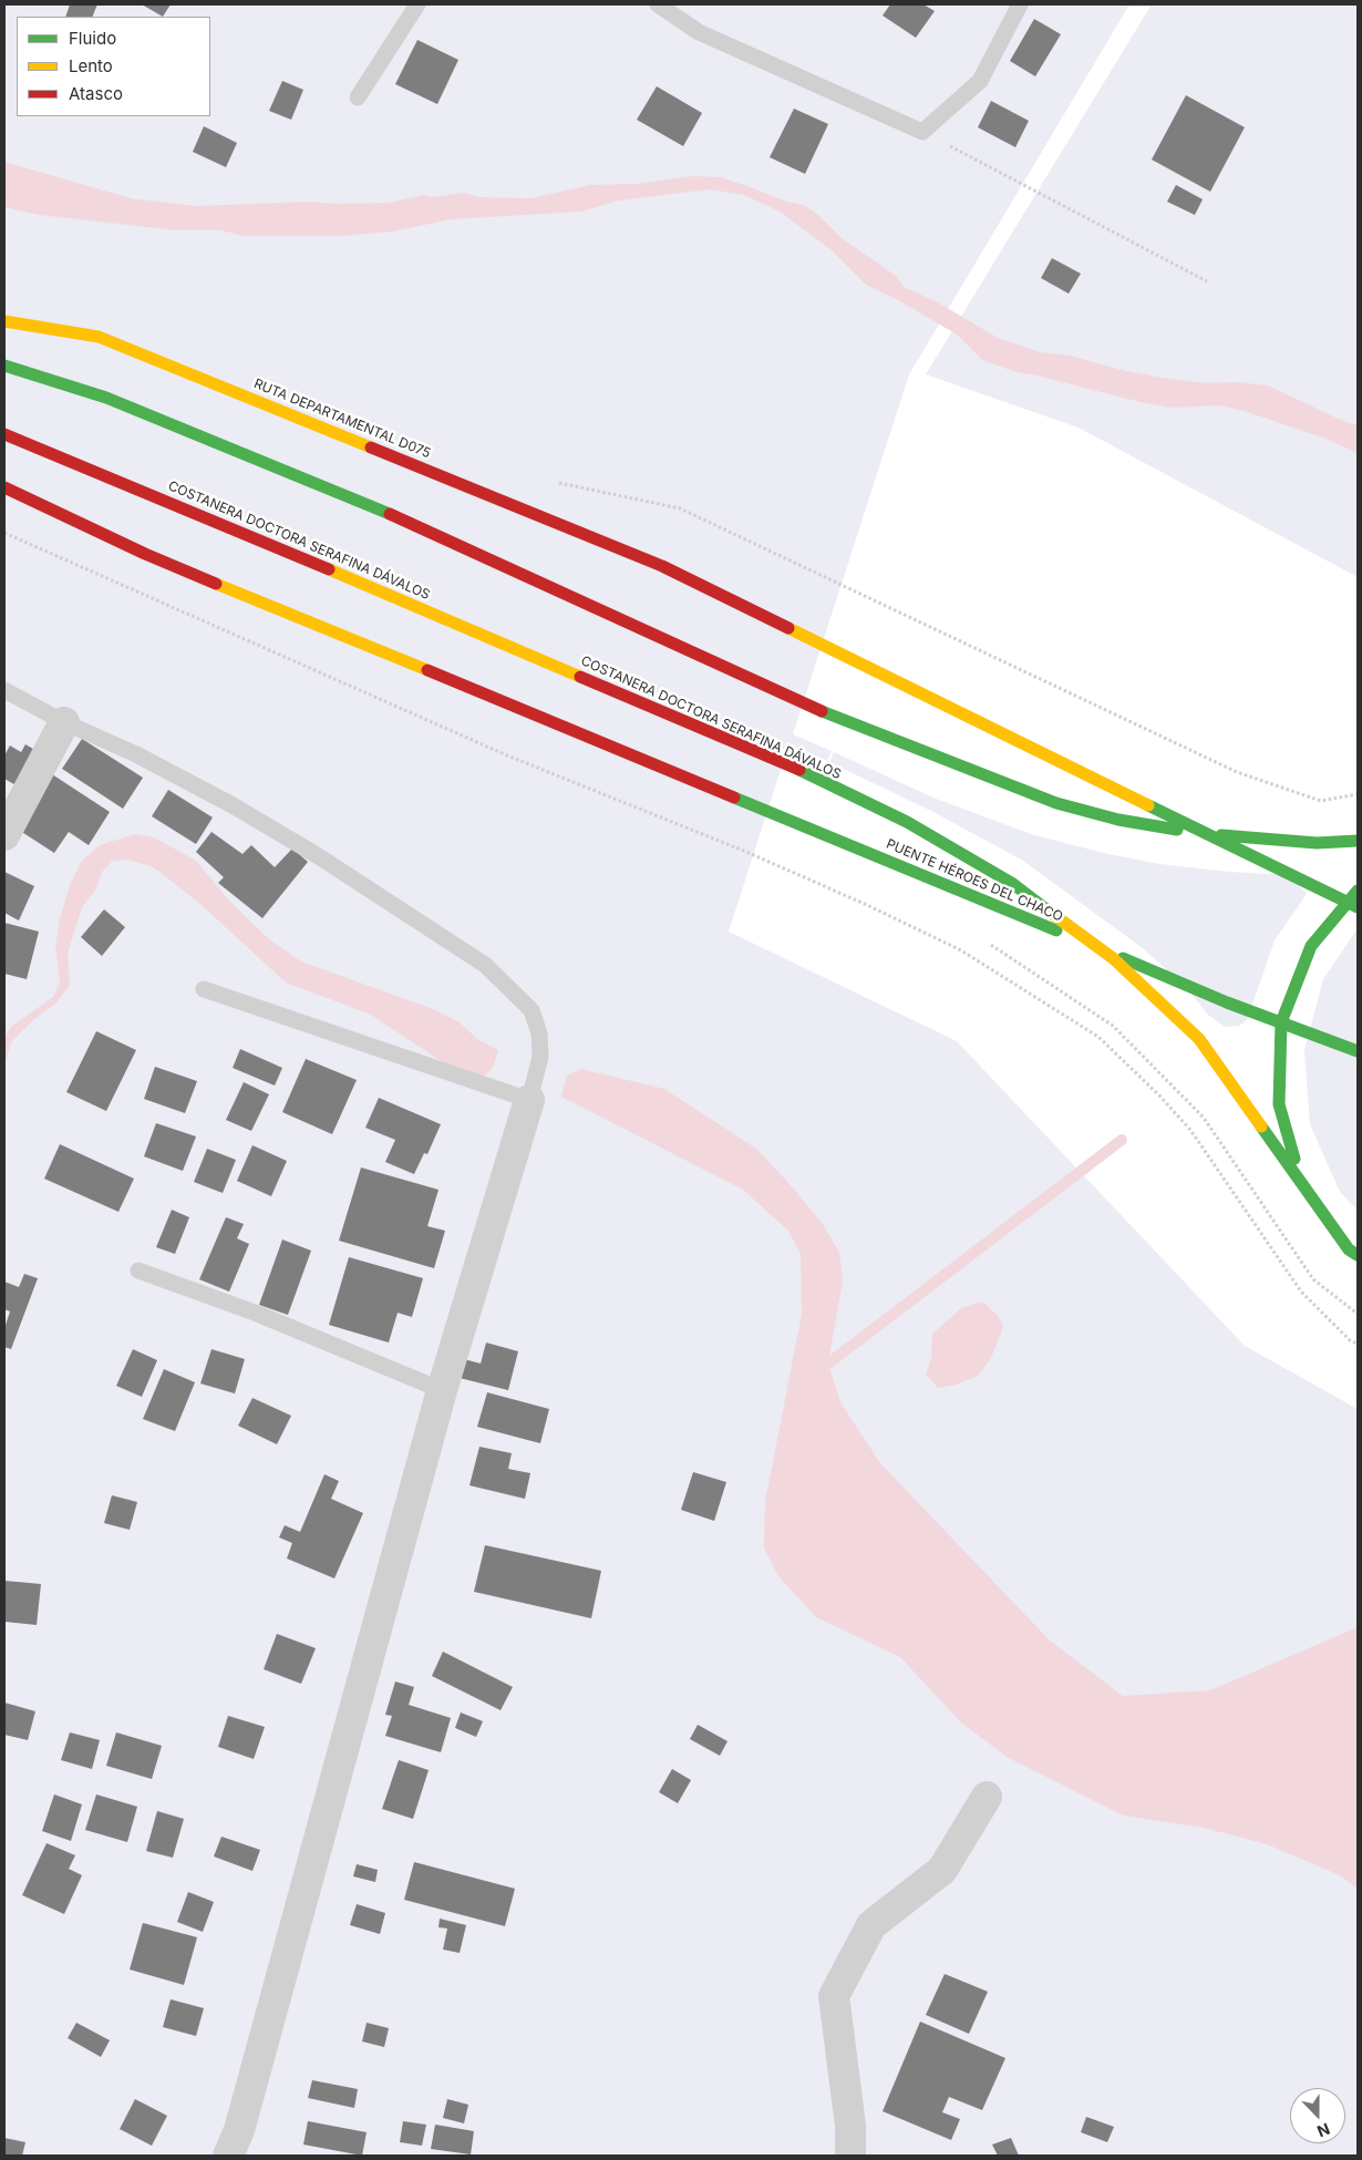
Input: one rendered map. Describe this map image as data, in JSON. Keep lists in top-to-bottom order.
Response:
{
  "streets": {
    "highway": ["RUTA DEPARTAMENTAL D075", "COSTANERA DOCTORA SERAFINA DÁVALOS", "PUENTE HÉROES DEL CHACO"]
  },
  "legend": ["Fluido", "Lento", "Atasco"],
  "north": "bottom"
}
